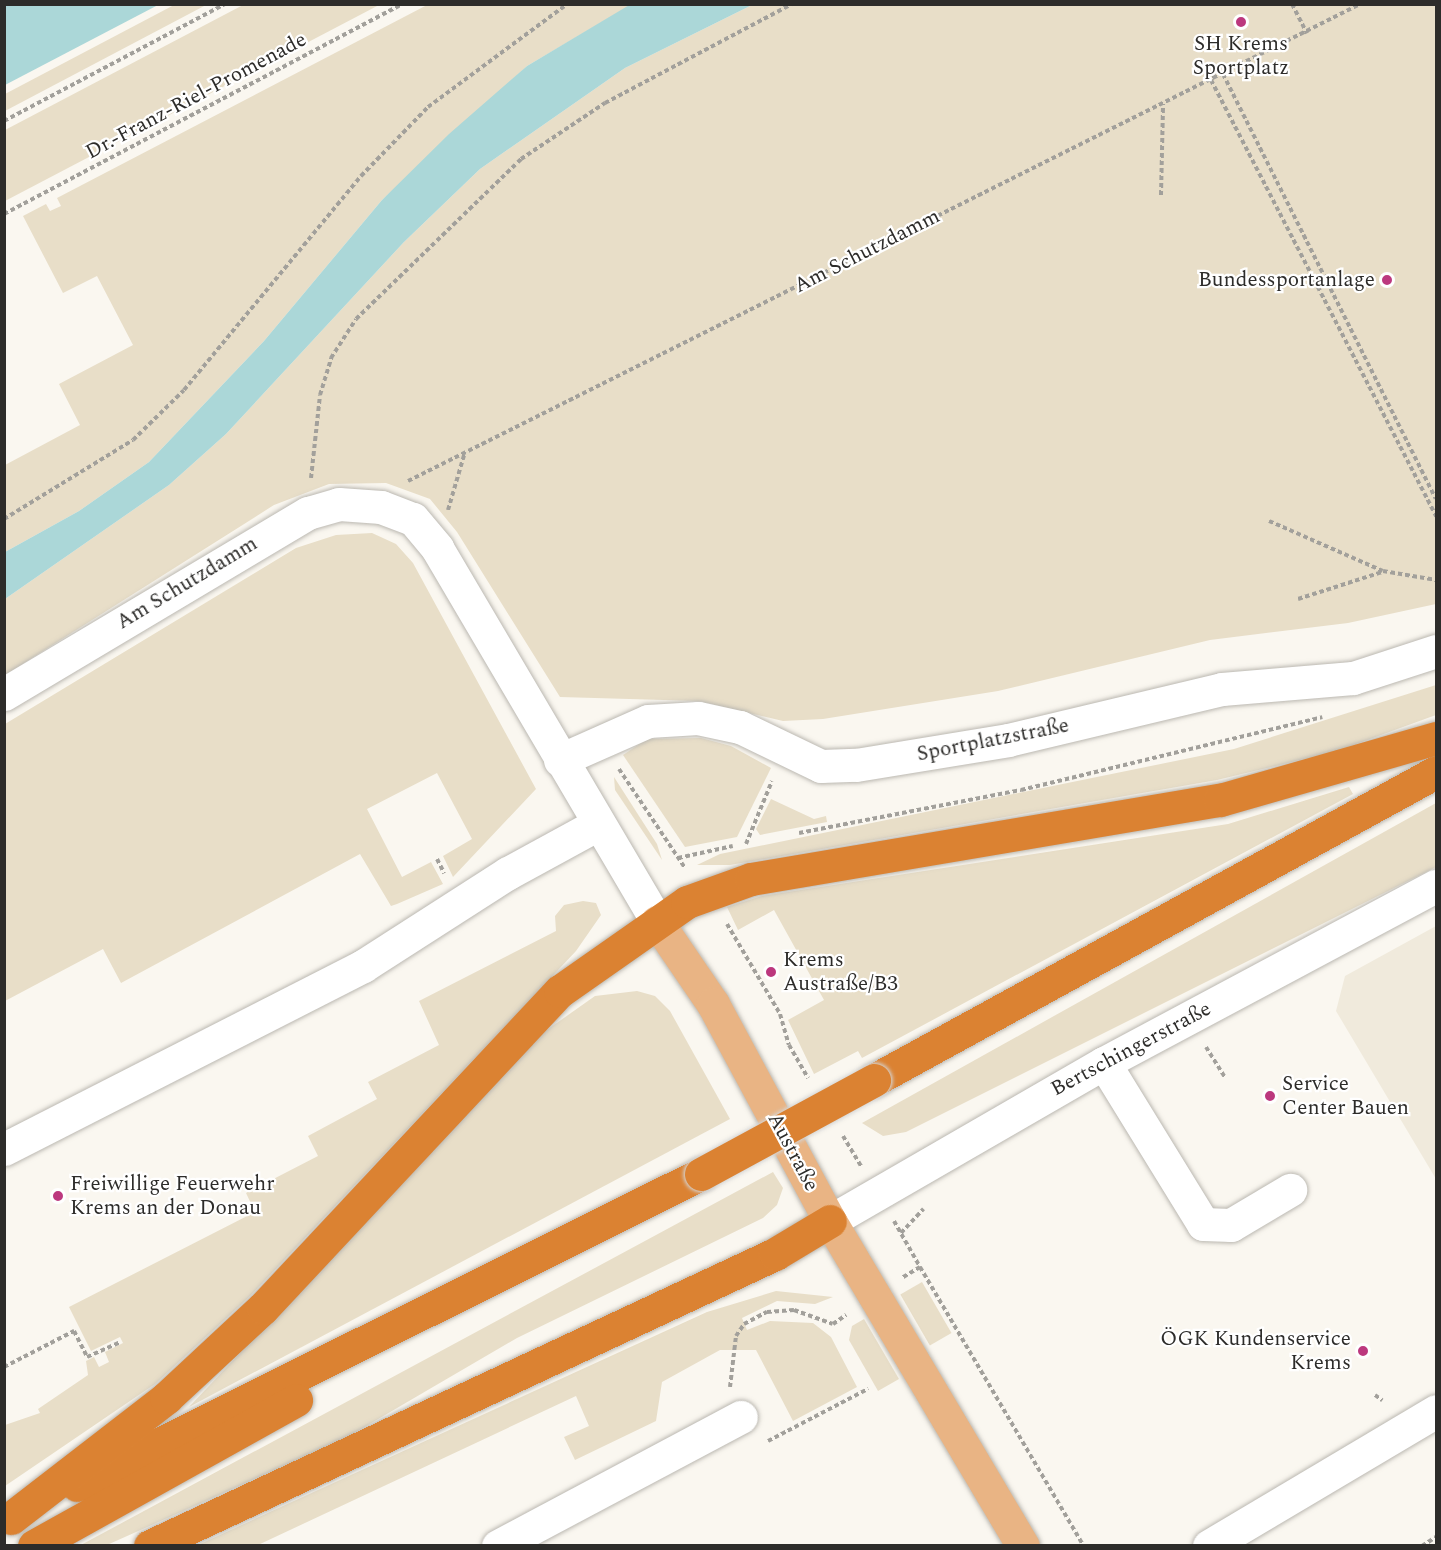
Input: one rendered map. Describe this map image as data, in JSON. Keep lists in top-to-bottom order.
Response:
{
  "streets": {
    "main road": ["Austraße"],
    "street": ["Am Schutzdamm", "Sportplatzstraße", "Bertschingerstraße"],
    "path": ["Dr.-Franz-Riel-Promenade"]
  },
  "crossings": [
    ["Am Schutzdamm", "Sportplatzstraße"],
    ["Am Schutzdamm", "Austraße"],
    ["Sportplatzstraße", "Austraße"],
    ["Bertschingerstraße", "Austraße"]
  ],
  "places": [
    "SH Krems Sportplatz",
    "Bundessportanlage",
    "Krems Austraße/B3",
    "Service Center Bauen",
    "Freiwillige Feuerwehr Krems an der Donau",
    "ÖGK Kundenservice Krems"
  ]
}
